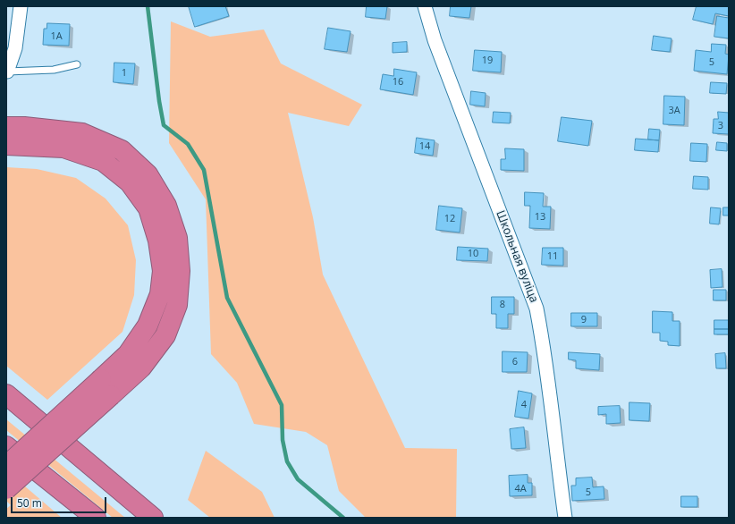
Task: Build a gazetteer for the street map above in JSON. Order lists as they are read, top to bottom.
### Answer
{
  "streets": {
    "street": ["Школьная вуліца"]
  },
  "house_numbers": [
    "1А",
    "19",
    "5",
    "1",
    "16",
    "3А",
    "3",
    "14",
    "13",
    "12",
    "10",
    "11",
    "8",
    "9",
    "6",
    "4",
    "4А",
    "5"
  ],
  "scale_bar": "50 m"
}
